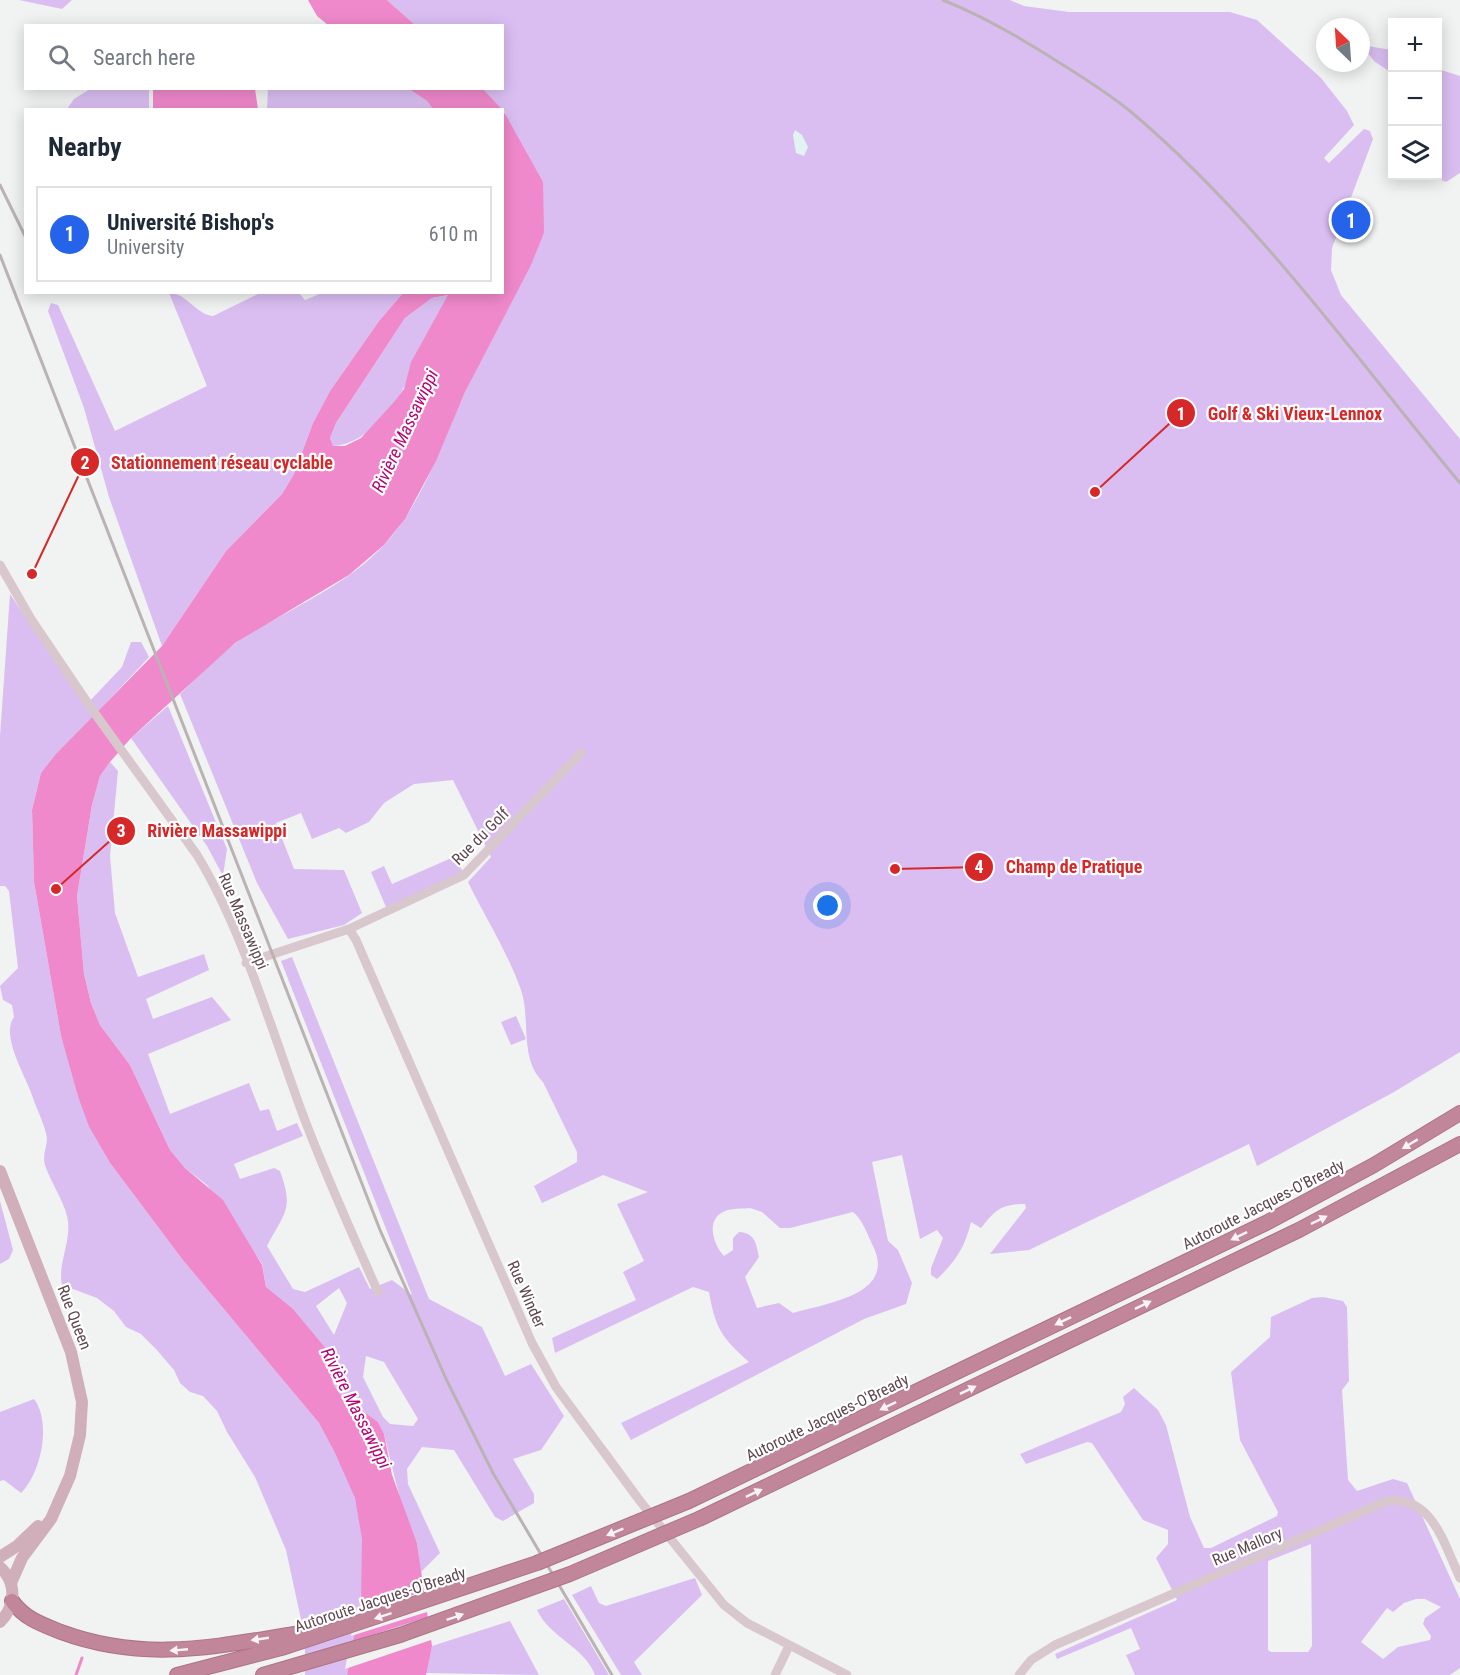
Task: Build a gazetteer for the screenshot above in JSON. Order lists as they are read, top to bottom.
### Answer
{
  "streets": {
    "highway": ["Autoroute Jacques-O'Bready"],
    "main road": ["Rue Queen"],
    "street": [
      "Rue du Golf",
      "Rue Massawippi",
      "Rue Winder",
      "Rue Mallory"
    ]
  },
  "crossings": [
    ["Rue du Golf", "Rue Winder"]
  ],
  "water": ["Rivière Massawippi"],
  "places": [
    "Golf & Ski Vieux-Lennox",
    "Stationnement réseau cyclable",
    "Champ de Pratique",
    "Rivière Massawippi"
  ],
  "north": "top left",
  "page": {
    "map_buttons": ["+", "−"],
    "search": "Search here",
    "heading": "Nearby",
    "list": [
      {
        "mark": "1",
        "name": "Université Bishop's",
        "note": "University",
        "value": "610 m"
      }
    ],
    "pins": "1"
  }
}
